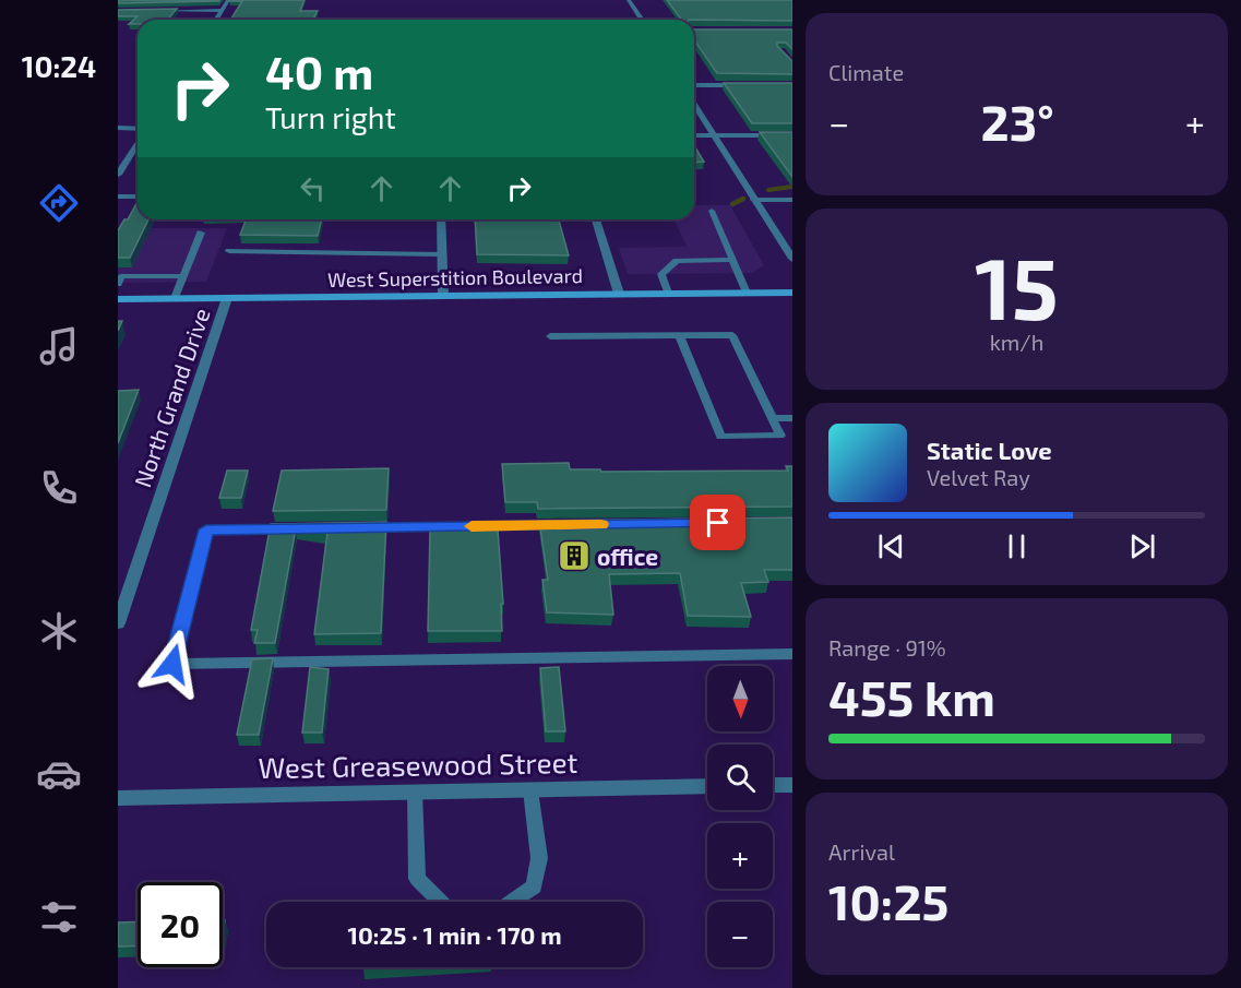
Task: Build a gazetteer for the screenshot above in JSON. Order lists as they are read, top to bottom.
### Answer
{
  "streets": {
    "main road": ["West Superstition Boulevard"],
    "street": ["North Grand Drive", "West Greasewood Street"]
  },
  "crossings": [
    ["West Superstition Boulevard", "North Grand Drive"]
  ],
  "places": {
    "building": ["office"]
  },
  "north": "bottom",
  "page": {
    "tabs": "10:24",
    "tile": [
      "Climate",
      ["15", "km/h"],
      ["Range · 91%", "455 km"],
      ["Arrival", "10:25"]
    ],
    "turn": ["40 m", "Turn right"],
    "heat": ["−", "23°", "+"],
    "song": ["Static Love", "Velvet Ray"],
    "map_buttons": ["+", "−"],
    "limit": "20",
    "trip": "10:25 · 1 min · 170 m"
  }
}
